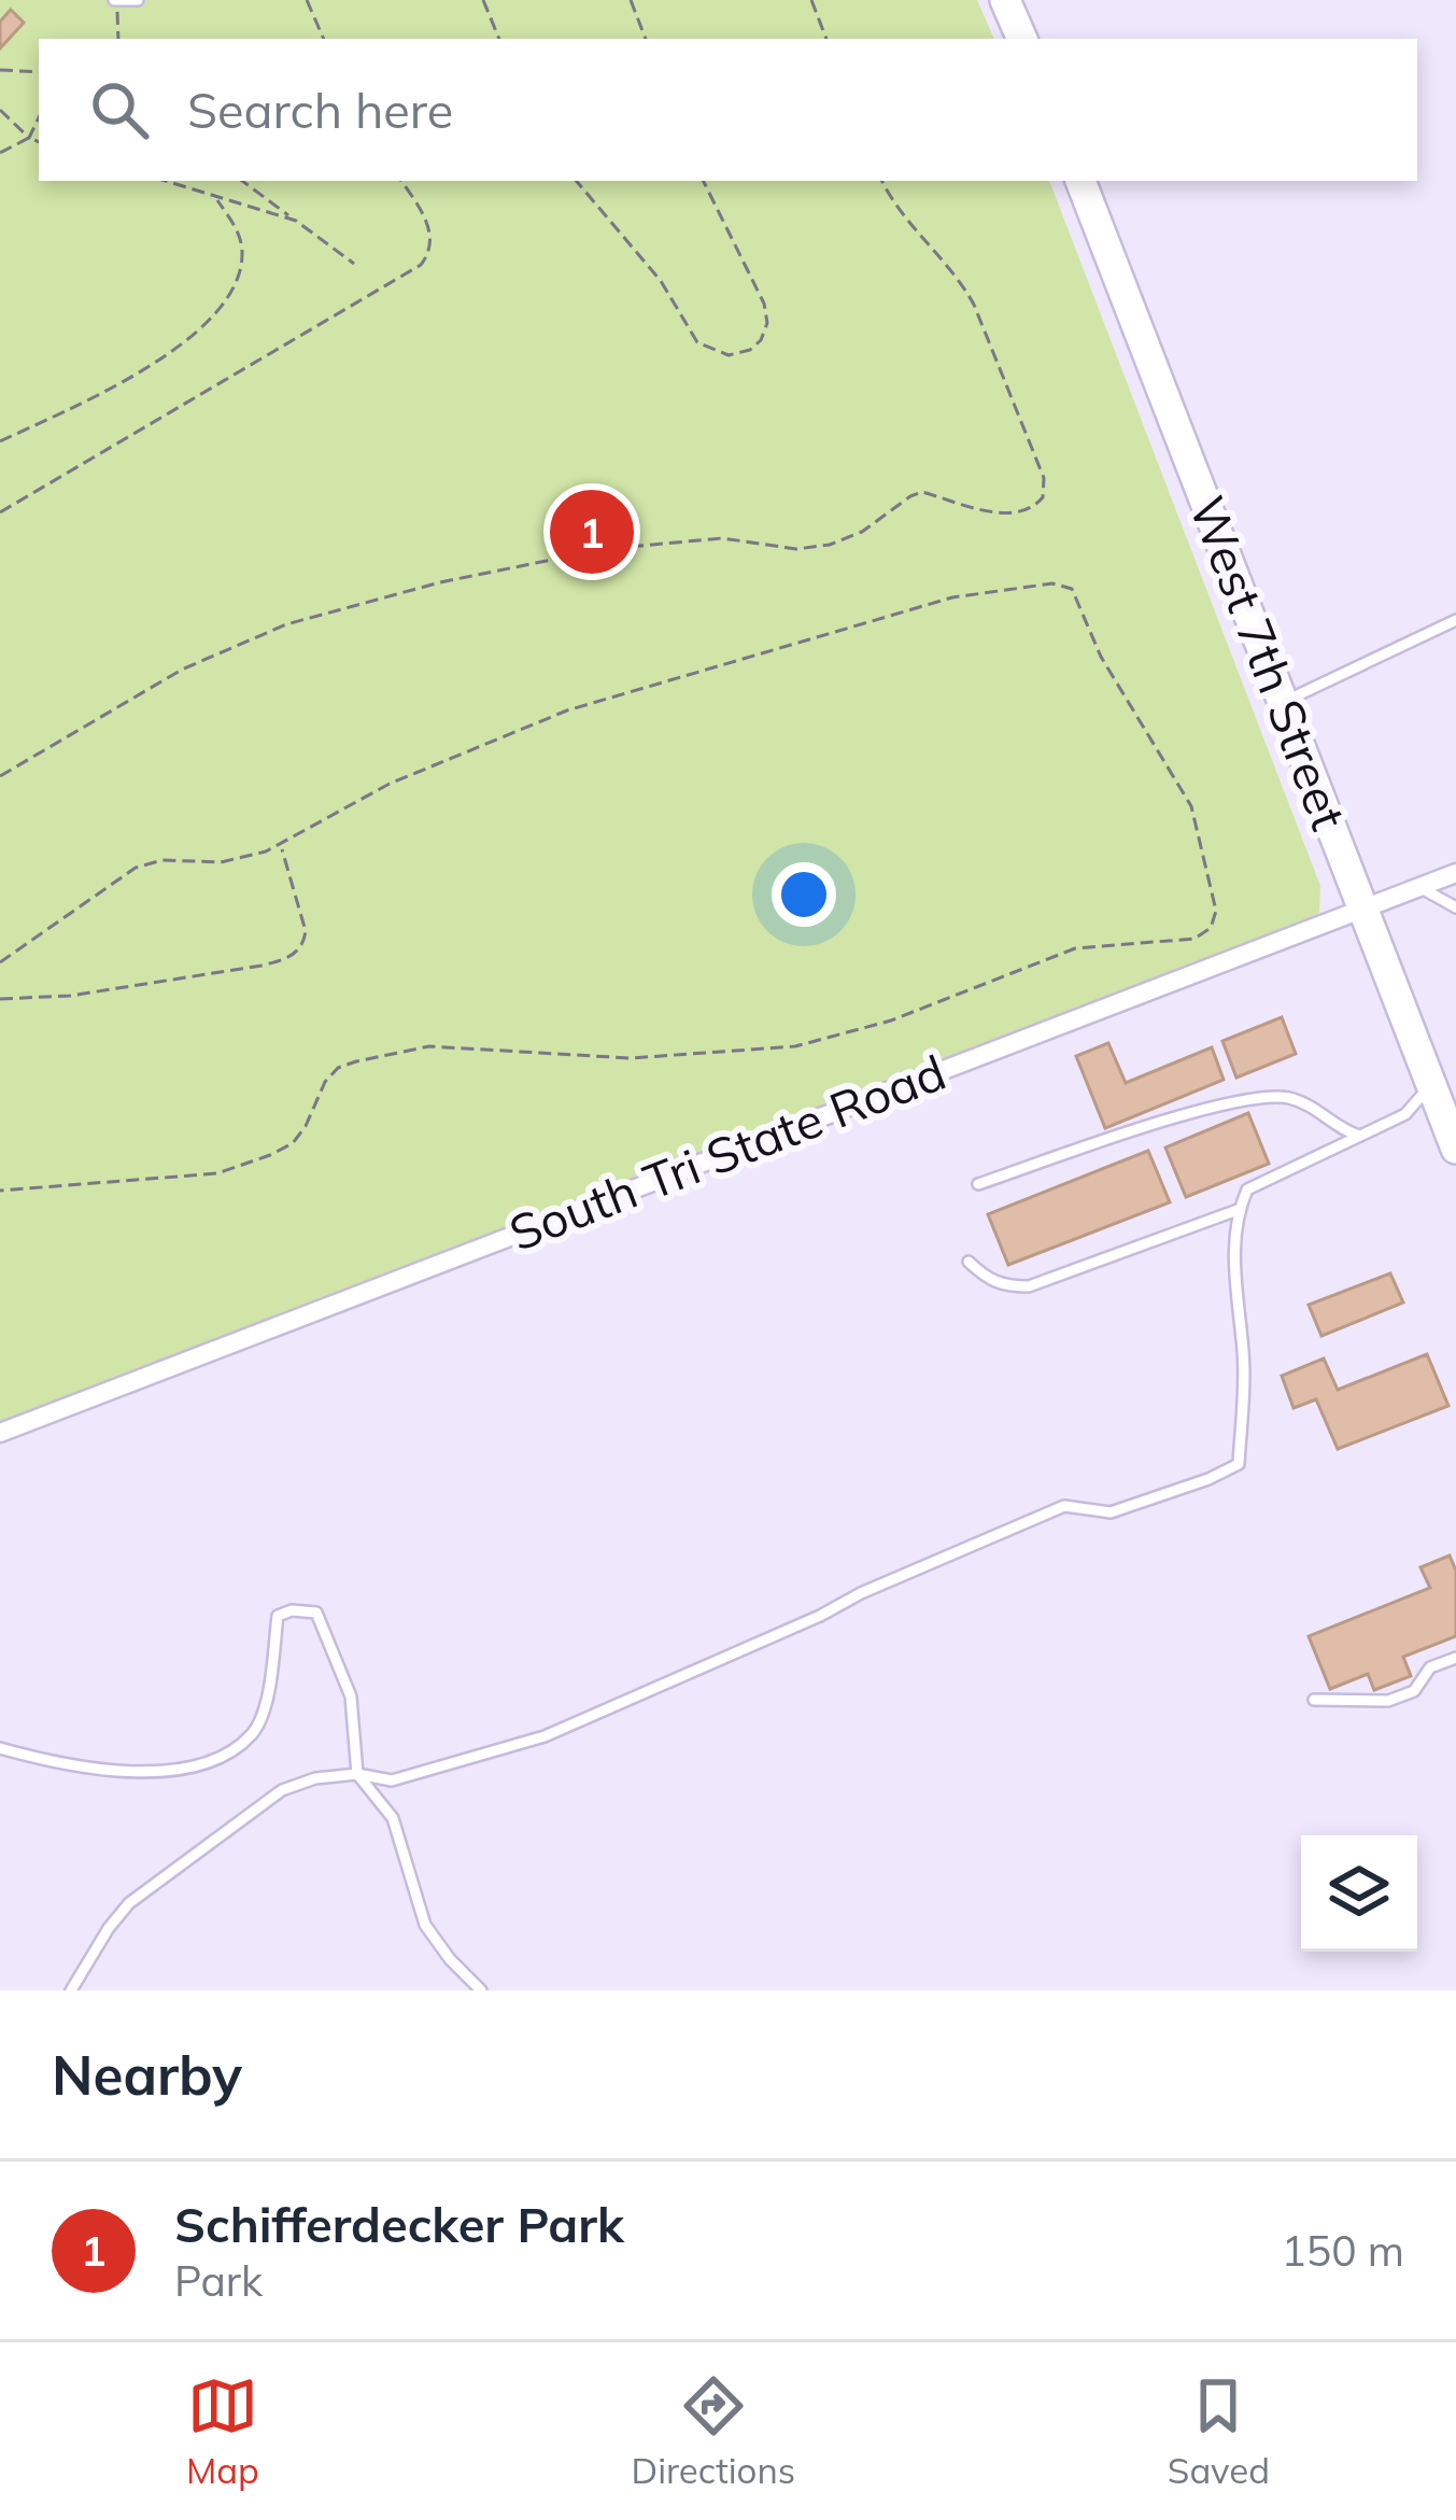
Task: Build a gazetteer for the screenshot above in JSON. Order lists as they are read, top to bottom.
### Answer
{
  "streets": {
    "main road": ["West 7th Street"],
    "street": ["South Tri State Road"]
  },
  "crossings": [
    ["West 7th Street", "South Tri State Road"]
  ],
  "page": {
    "search": "Search here",
    "pins": "1",
    "heading": "Nearby",
    "list": [
      {
        "mark": "1",
        "name": "Schifferdecker Park",
        "note": "Park",
        "value": "150 m"
      }
    ],
    "nav": ["Map", "Directions", "Saved"]
  }
}
